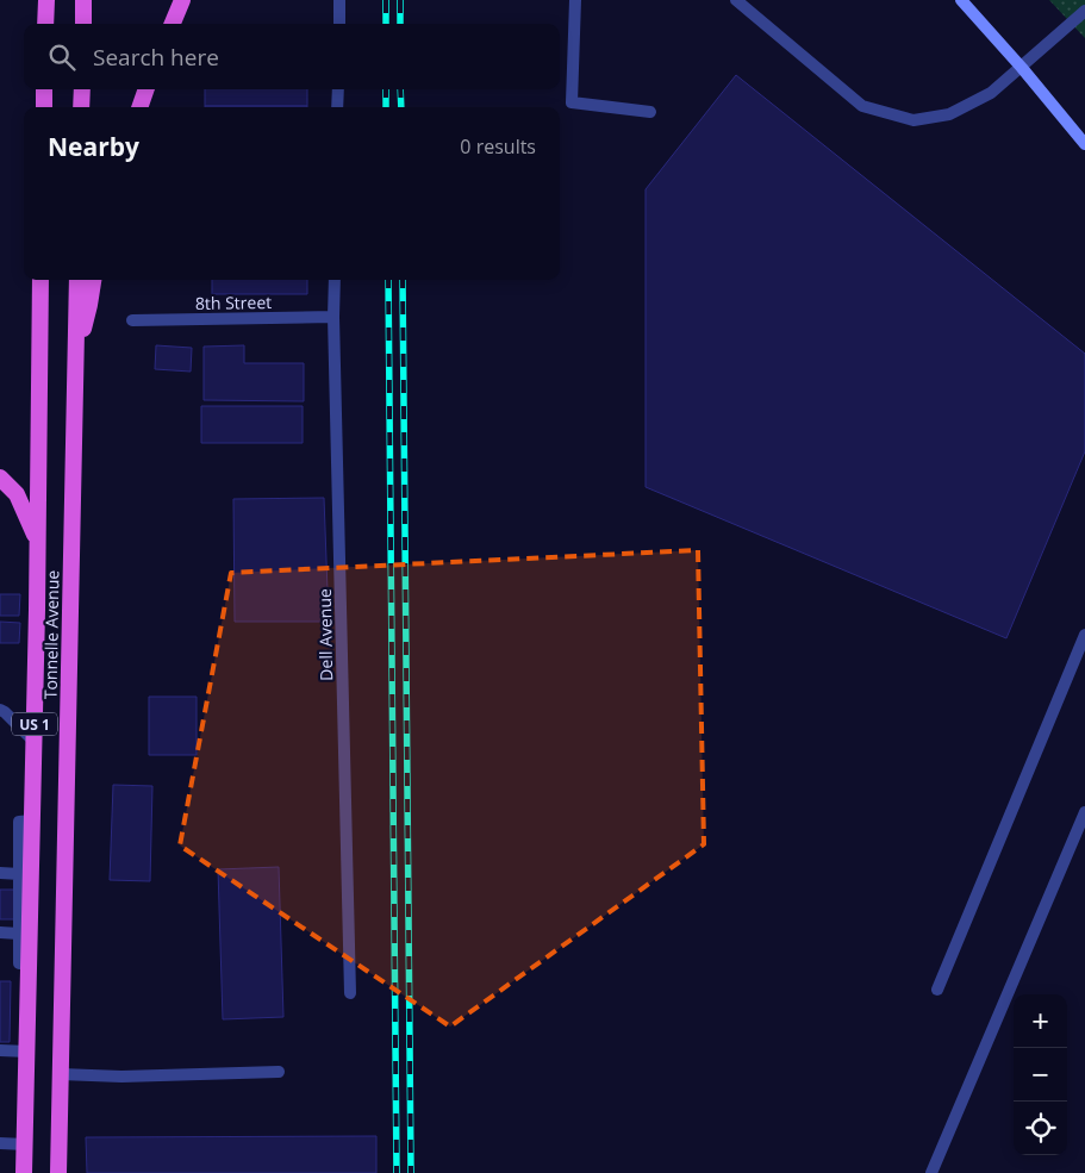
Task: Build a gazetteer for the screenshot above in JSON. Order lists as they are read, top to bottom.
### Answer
{
  "streets": {
    "highway": ["Tonnelle Avenue", "US 1"],
    "street": ["8th Street", "Dell Avenue"]
  },
  "crossings": [
    ["8th Street", "Dell Avenue"]
  ],
  "page": {
    "search": "Search here",
    "heading": ["Nearby", "0 results"],
    "map_buttons": ["+", "−"]
  }
}
